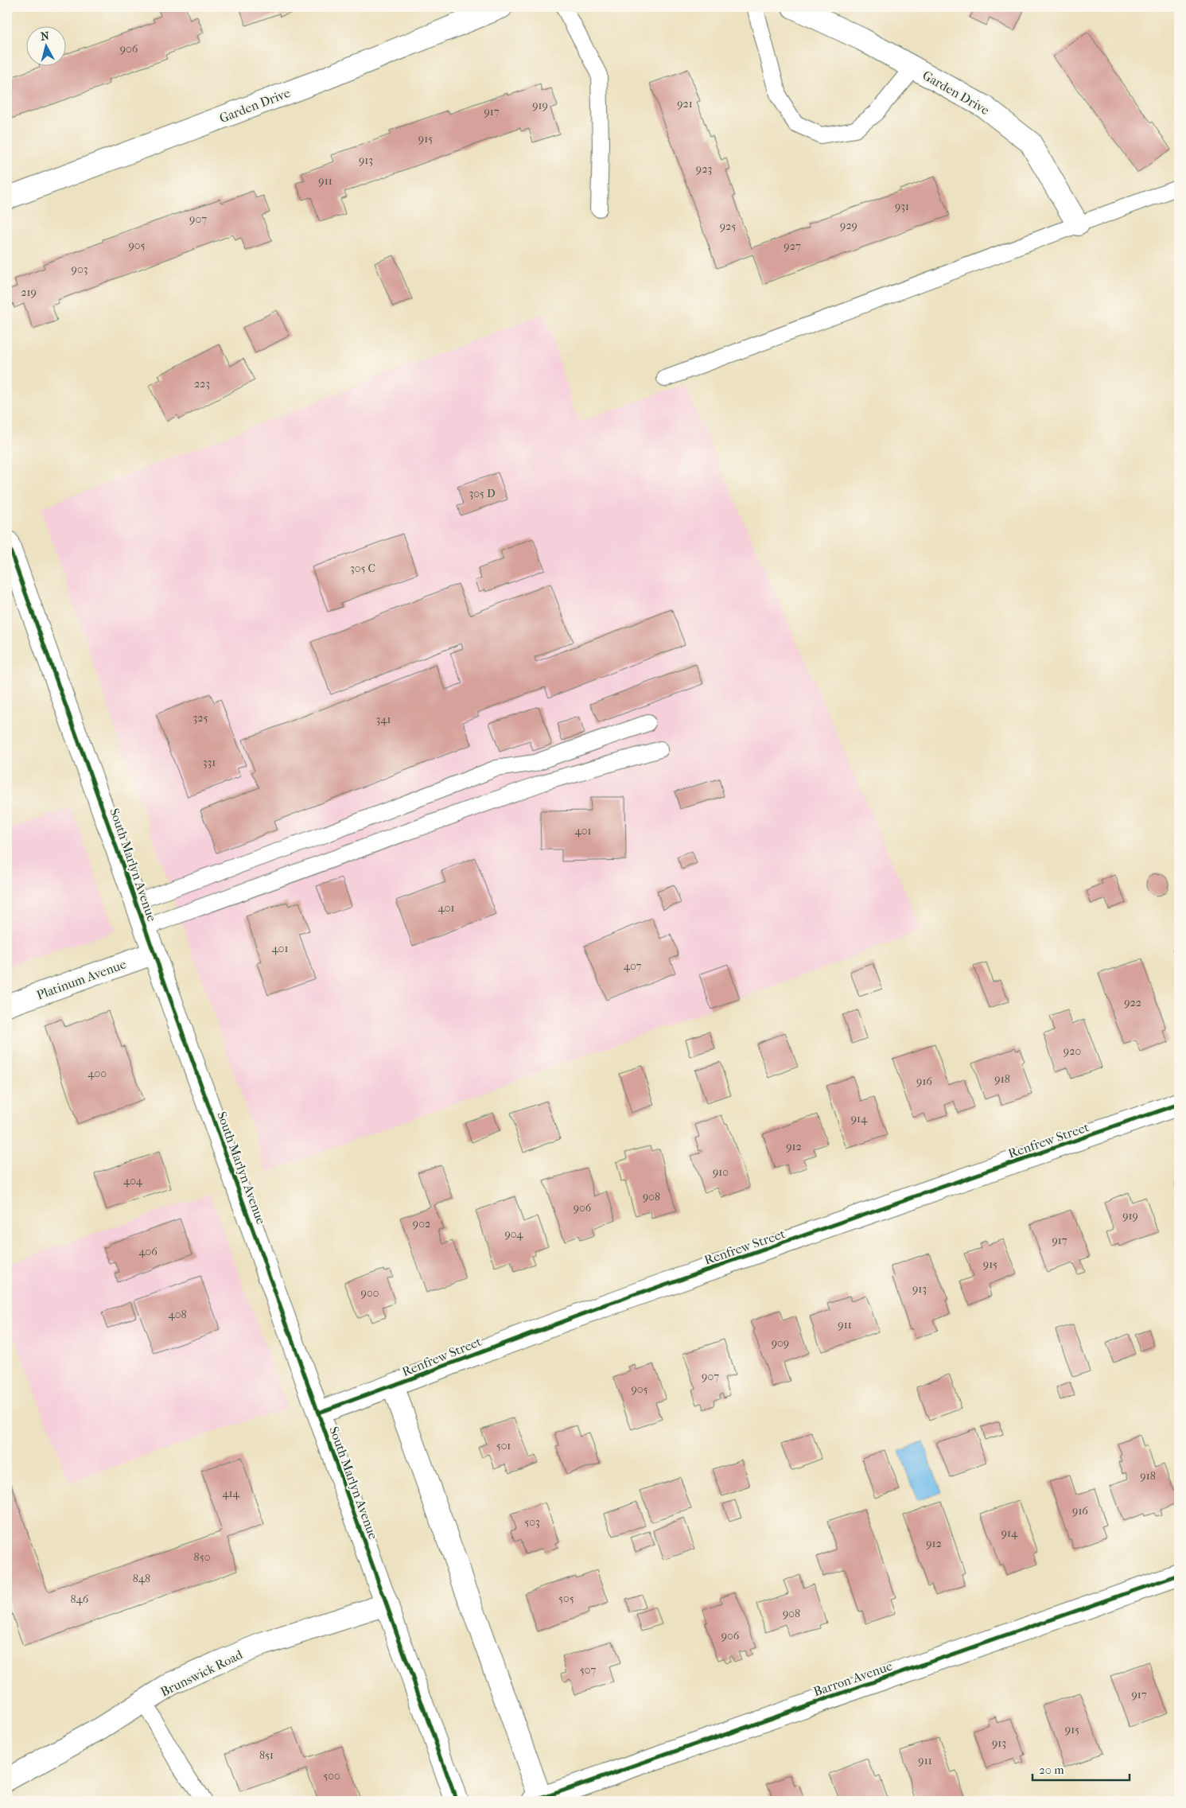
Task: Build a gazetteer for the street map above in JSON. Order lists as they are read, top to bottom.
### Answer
{
  "streets": {
    "street": [
      "Garden Drive",
      "South Marlyn Avenue",
      "Platinum Avenue",
      "Renfrew Street",
      "Brunswick Road",
      "Barron Avenue"
    ]
  },
  "crossings": [
    ["South Marlyn Avenue", "Platinum Avenue"],
    ["South Marlyn Avenue", "Renfrew Street"],
    ["South Marlyn Avenue", "Brunswick Road"]
  ],
  "house_numbers": [
    "906",
    "921",
    "919",
    "917",
    "915",
    "913",
    "923",
    "911",
    "931",
    "907",
    "929",
    "925",
    "905",
    "927",
    "903",
    "219",
    "223",
    "305 D",
    "305 C",
    "325",
    "341",
    "331",
    "401",
    "401",
    "401",
    "407",
    "922",
    "920",
    "400",
    "918",
    "916",
    "914",
    "912",
    "910",
    "404",
    "908",
    "906",
    "919",
    "902",
    "904",
    "917",
    "406",
    "915",
    "913",
    "900",
    "408",
    "911",
    "909",
    "907",
    "905",
    "501",
    "918",
    "414",
    "916",
    "503",
    "914",
    "912",
    "850",
    "848",
    "505",
    "846",
    "908",
    "906",
    "507",
    "917",
    "915",
    "913",
    "851",
    "911",
    "500"
  ],
  "scale_bar": "20 m",
  "north": "top"
}
